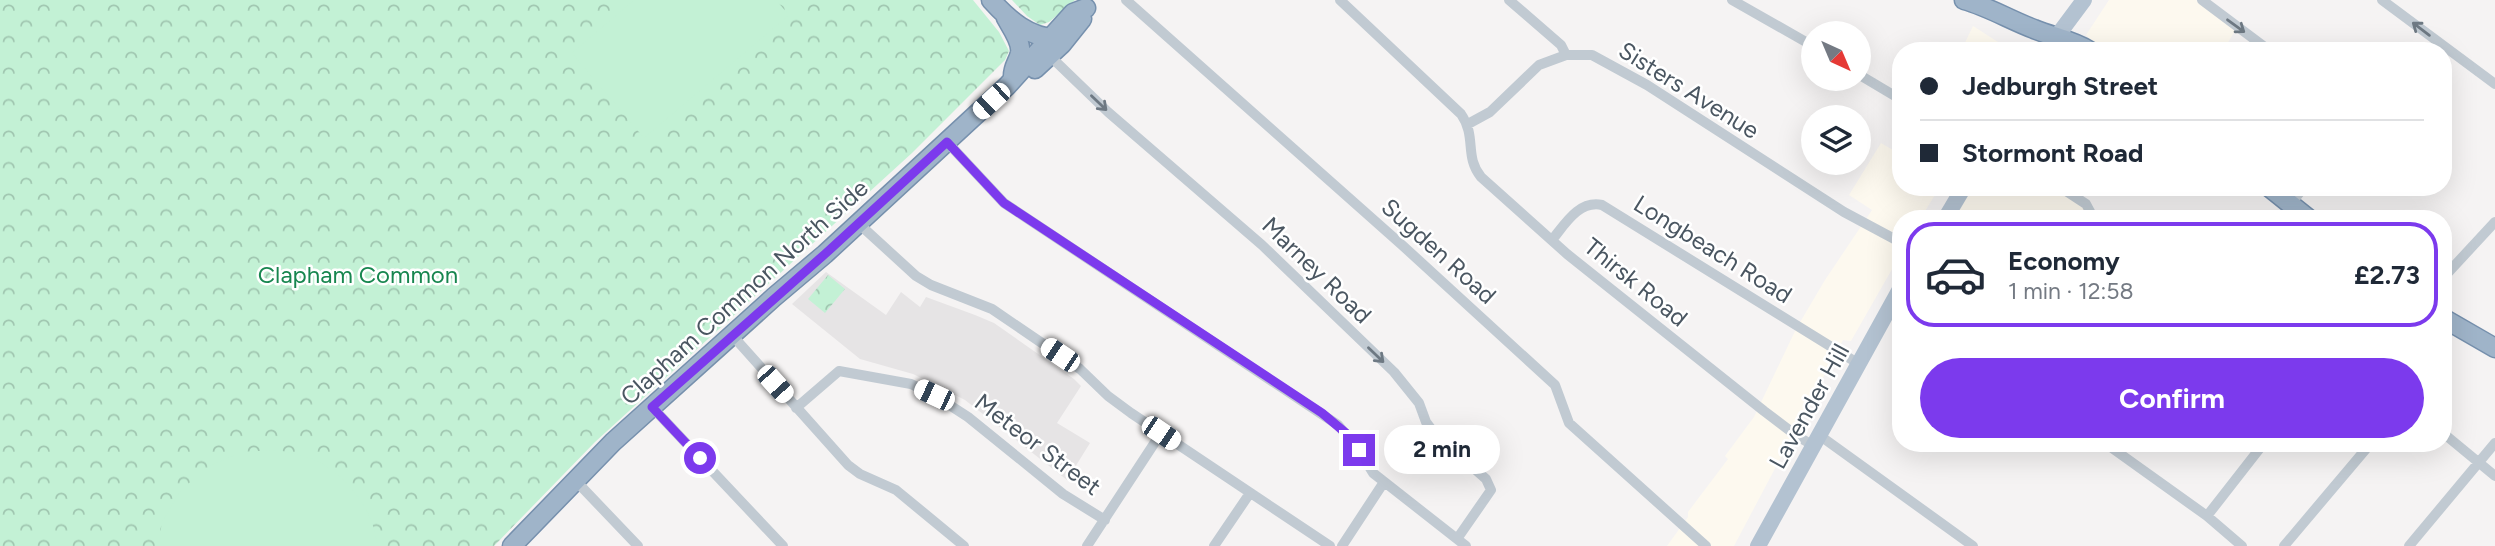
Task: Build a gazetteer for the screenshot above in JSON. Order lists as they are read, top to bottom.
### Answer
{
  "streets": {
    "highway": ["Clapham Common North Side"],
    "main road": ["Lavender Hill"],
    "street": [
      "Sisters Avenue",
      "Longbeach Road",
      "Sugden Road",
      "Marney Road",
      "Thirsk Road",
      "Meteor Street"
    ]
  },
  "crossings": [
    ["Longbeach Road", "Thirsk Road"],
    ["Longbeach Road", "Lavender Hill"],
    ["Marney Road", "Clapham Common North Side"],
    ["Thirsk Road", "Lavender Hill"]
  ],
  "parks": ["Clapham Common"],
  "north": "bottom right",
  "page": {
    "banner": ["Jedburgh Street", "Stormont Road"],
    "list": [
      {
        "name": "Economy",
        "note": "1 min · 12:58",
        "value": "£2.73"
      }
    ],
    "buttons": "Confirm",
    "bubble": "2 min"
  }
}
